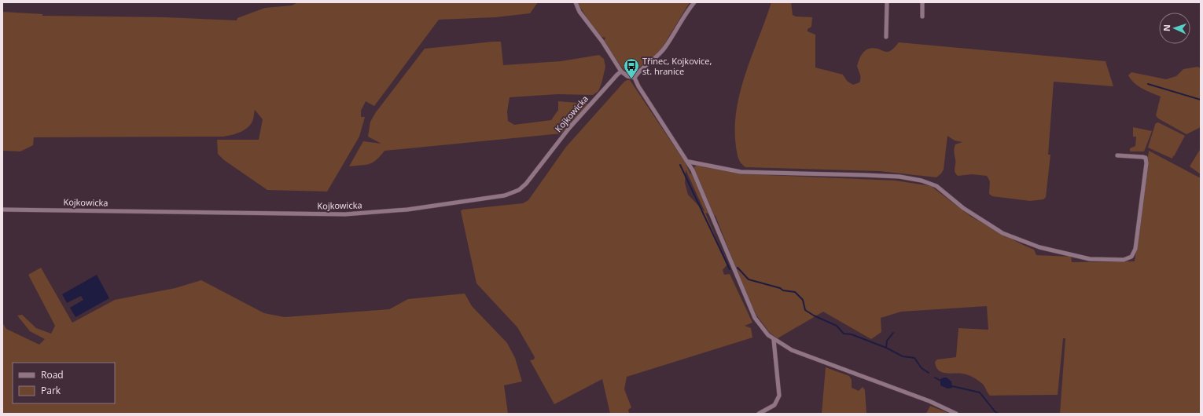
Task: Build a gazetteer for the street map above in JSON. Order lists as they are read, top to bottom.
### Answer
{
  "streets": {
    "street": ["Kojkowicka"]
  },
  "places": {
    "bus stop": ["Třinec, Kojkovice, st. hranice"]
  },
  "legend": ["Road", "Park"],
  "north": "left"
}
